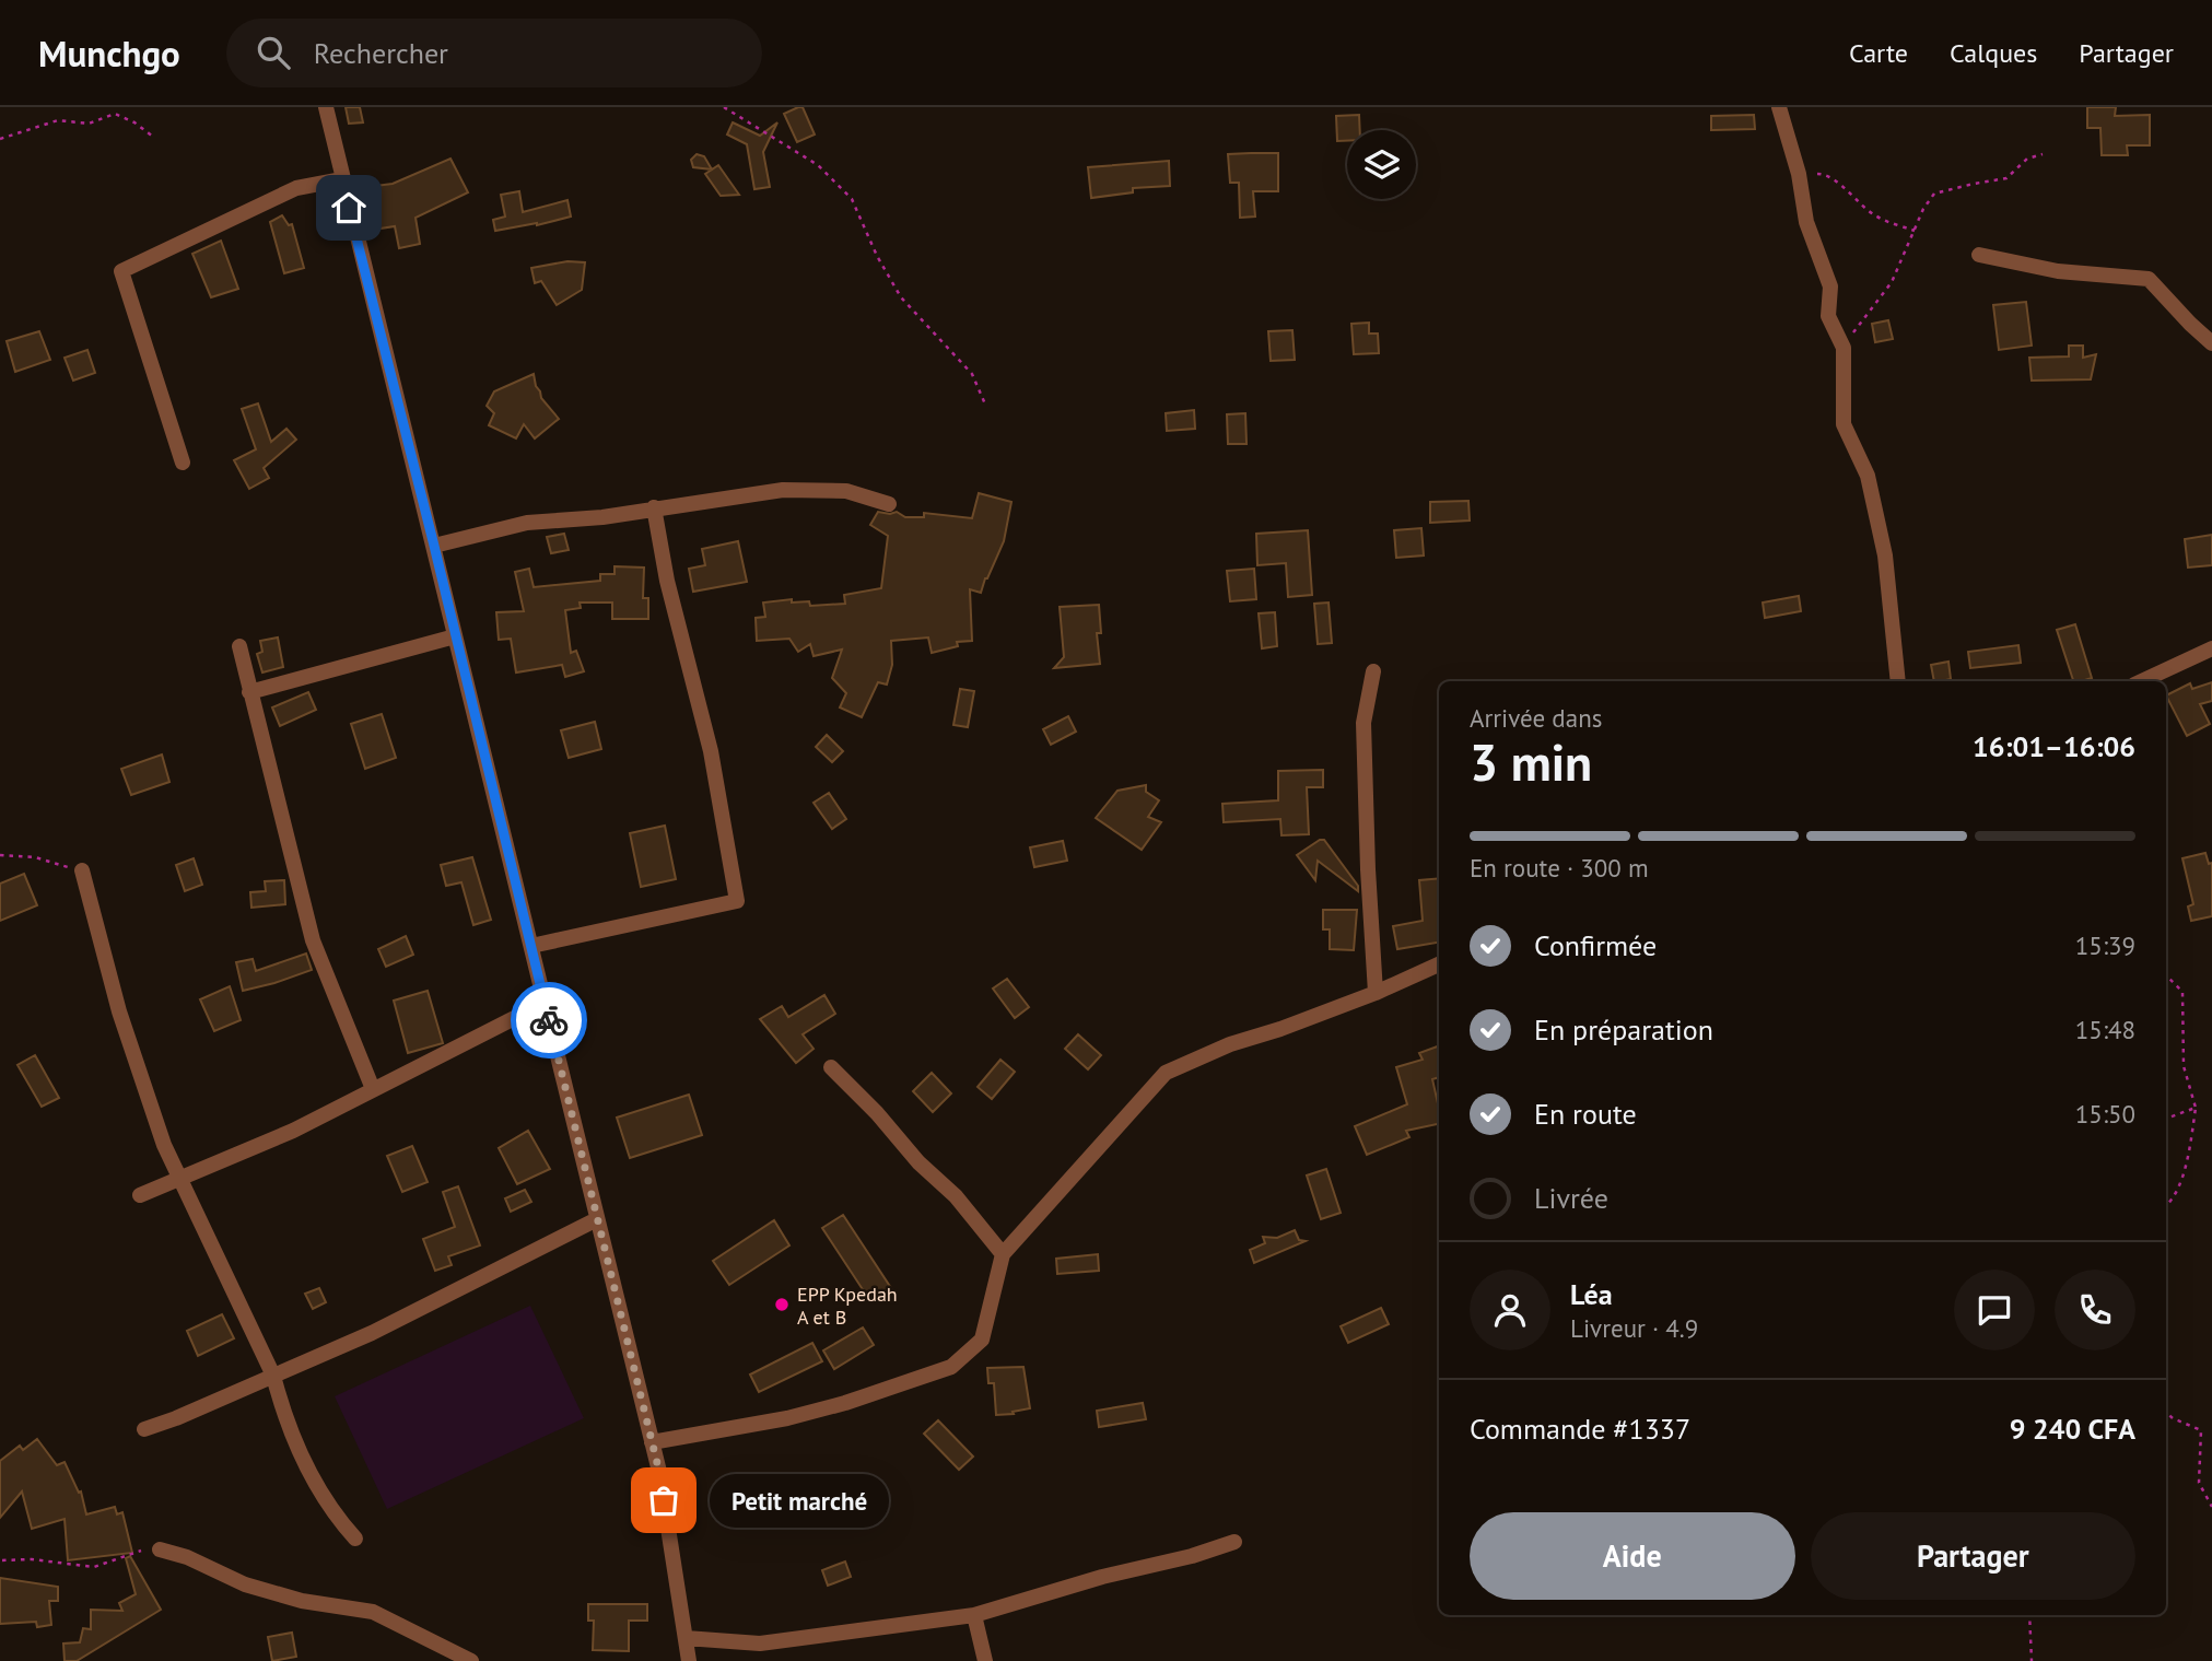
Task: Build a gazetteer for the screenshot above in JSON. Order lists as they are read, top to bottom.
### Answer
{
  "places": ["EPP Kpedah A et B", "Petit marché"],
  "page": {
    "header": "Munchgo",
    "search": "Rechercher",
    "nav": ["Carte", "Calques", "Partager"],
    "heading": ["3 min", "Arrivée dans", "16:01–16:06"],
    "panel": [
      "Léa",
      "Livreur · 4.9",
      "Commande #1337",
      "9 240 CFA"
    ],
    "bar": "En route · 300 m",
    "list": [
      ["Confirmée", "15:39"],
      ["En préparation", "15:48"],
      ["En route", "15:50"],
      "Livrée"
    ],
    "bubble": "Petit marché",
    "buttons": ["Aide", "Partager"]
  }
}
